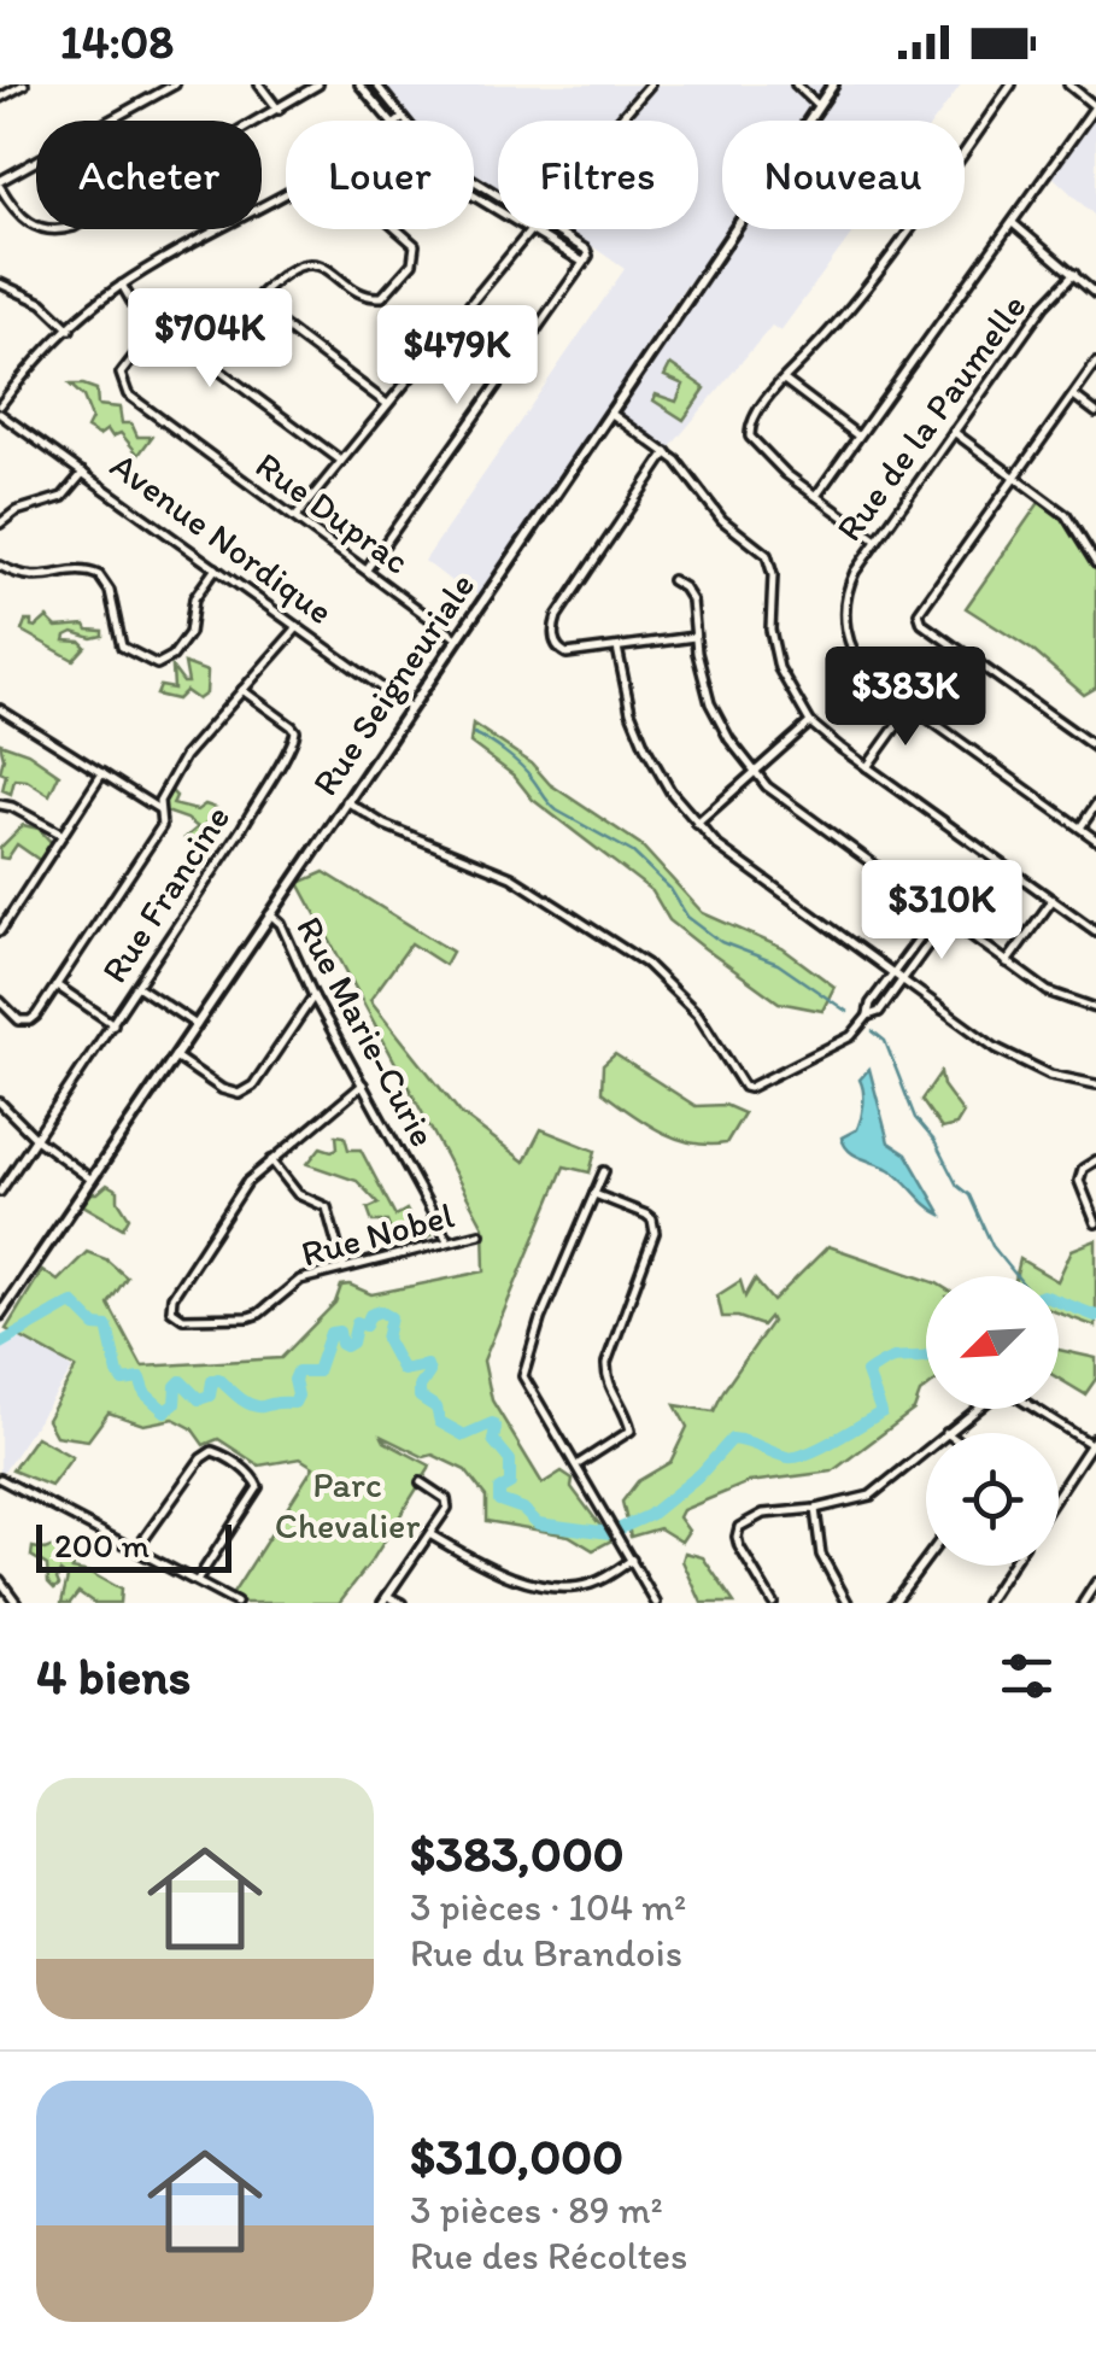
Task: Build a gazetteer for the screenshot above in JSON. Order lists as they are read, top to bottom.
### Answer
{
  "streets": {
    "street": [
      "Rue de la Paumelle",
      "Rue Duprac",
      "Avenue Nordique",
      "Rue Seigneuriale",
      "Rue Francine",
      "Rue Marie-Curie",
      "Rue Nobel"
    ]
  },
  "crossings": [
    ["Rue Duprac", "Rue Seigneuriale"],
    ["Avenue Nordique", "Rue Seigneuriale"],
    ["Rue Seigneuriale", "Rue Marie-Curie"],
    ["Rue Marie-Curie", "Rue Nobel"]
  ],
  "parks": ["Parc Chevalier"],
  "scale_bar": "200 m",
  "north": "bottom left",
  "page": {
    "status": "14:08",
    "chip": [
      "Acheter",
      "Louer",
      "Filtres",
      "Nouveau"
    ],
    "price": [
      "$704K",
      "$479K",
      "$383K",
      "$310K"
    ],
    "scale": "200 m",
    "heading": "4 biens",
    "list": [
      {
        "name": "$383,000",
        "note": "3 pièces · 104 m² · Rue du Brandois"
      },
      {
        "name": "$310,000",
        "note": "3 pièces · 89 m² · Rue des Récoltes"
      }
    ]
  }
}
